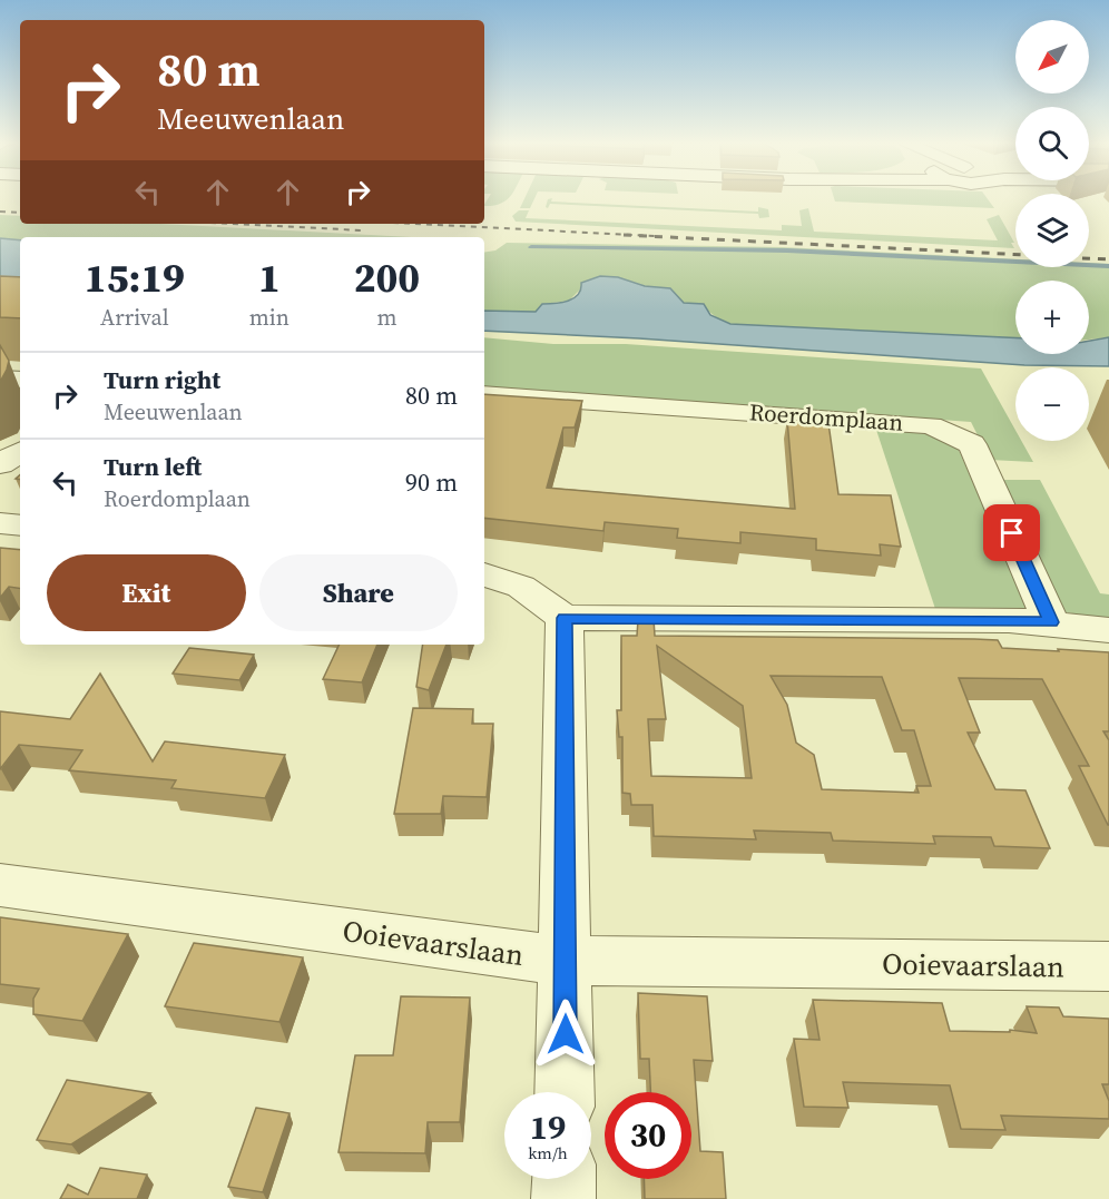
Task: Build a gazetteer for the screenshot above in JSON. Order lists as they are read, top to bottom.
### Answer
{
  "streets": {
    "street": ["Roerdomplaan", "Ooievaarslaan"]
  },
  "north": "bottom left",
  "page": {
    "map_buttons": ["+", "−"],
    "turn": ["80 m", "Meeuwenlaan"],
    "eta": [
      "15:19",
      "Arrival",
      "1",
      "min",
      "200",
      "m"
    ],
    "list": [
      {
        "name": "Turn right",
        "note": "Meeuwenlaan",
        "value": "80 m"
      },
      {
        "name": "Turn left",
        "note": "Roerdomplaan",
        "value": "90 m"
      }
    ],
    "buttons": ["Exit", "Share"],
    "speed": "19 km/h",
    "limit": "30"
  }
}
